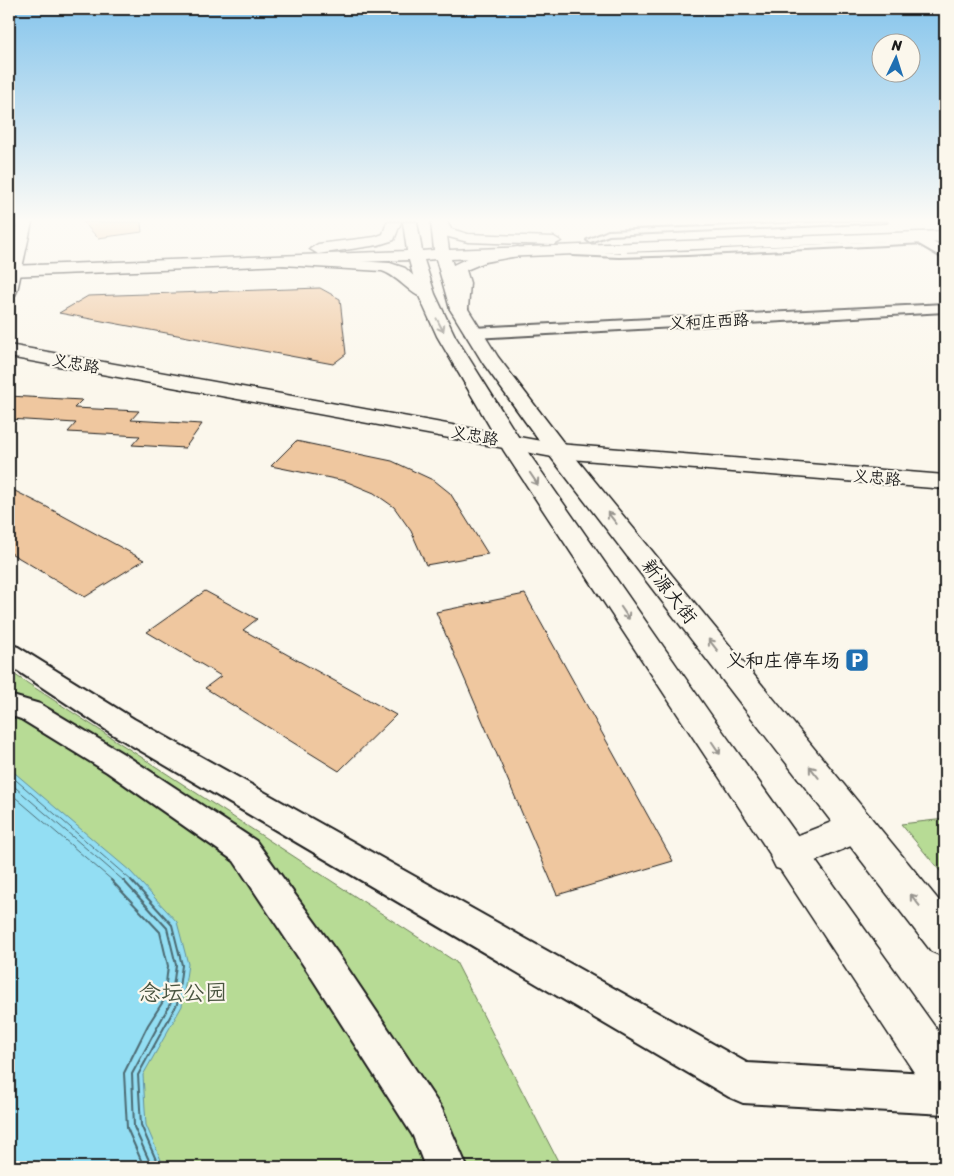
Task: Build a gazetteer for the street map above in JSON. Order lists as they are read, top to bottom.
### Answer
{
  "streets": {
    "main road": ["义忠路", "新源大街"],
    "street": ["义和庄西路"]
  },
  "crossings": [
    ["义和庄西路", "新源大街"],
    ["义忠路", "新源大街"]
  ],
  "parks": ["念坛公园"],
  "places": {
    "parking": ["义和庄停车场"]
  },
  "north": "top"
}
